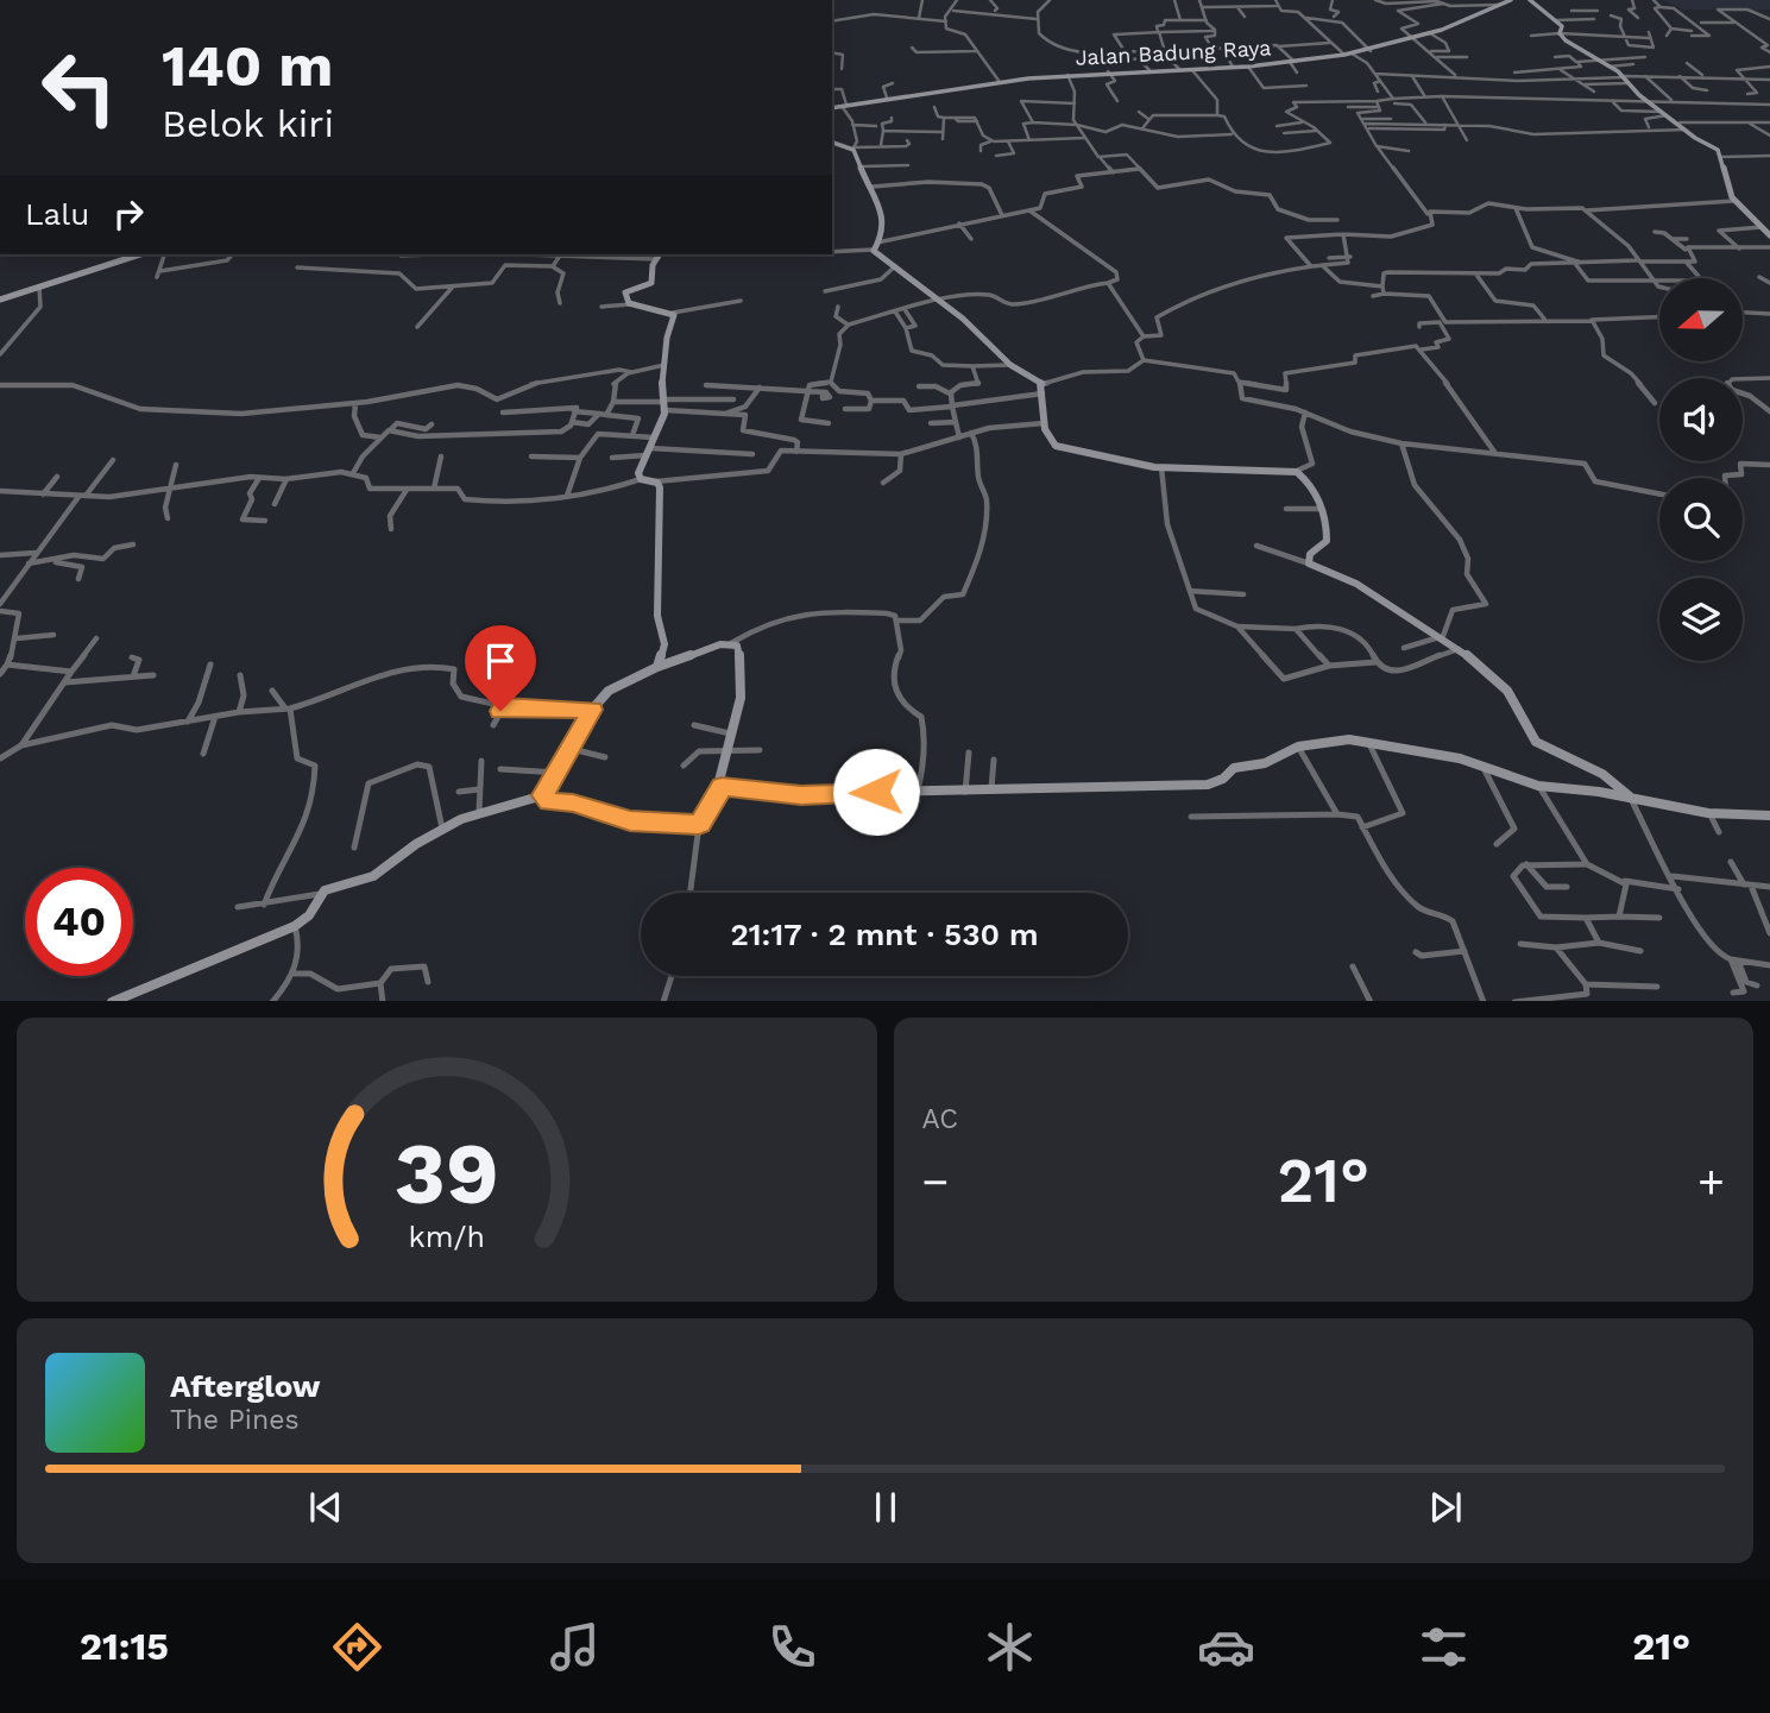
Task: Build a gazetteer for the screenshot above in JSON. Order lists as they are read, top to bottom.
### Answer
{
  "streets": {
    "street": ["Jalan Badung Raya"]
  },
  "north": "left",
  "page": {
    "turn": ["140 m", "Belok kiri"],
    "then": "Lalu",
    "limit": "40",
    "trip": "21:17 · 2 mnt · 530 m",
    "tile": "AC",
    "heat": ["−", "21°", "+"],
    "song": ["Afterglow", "The Pines"],
    "tabs": ["21:15", "21°"],
    "gauge": ["39", "km/h"]
  }
}
